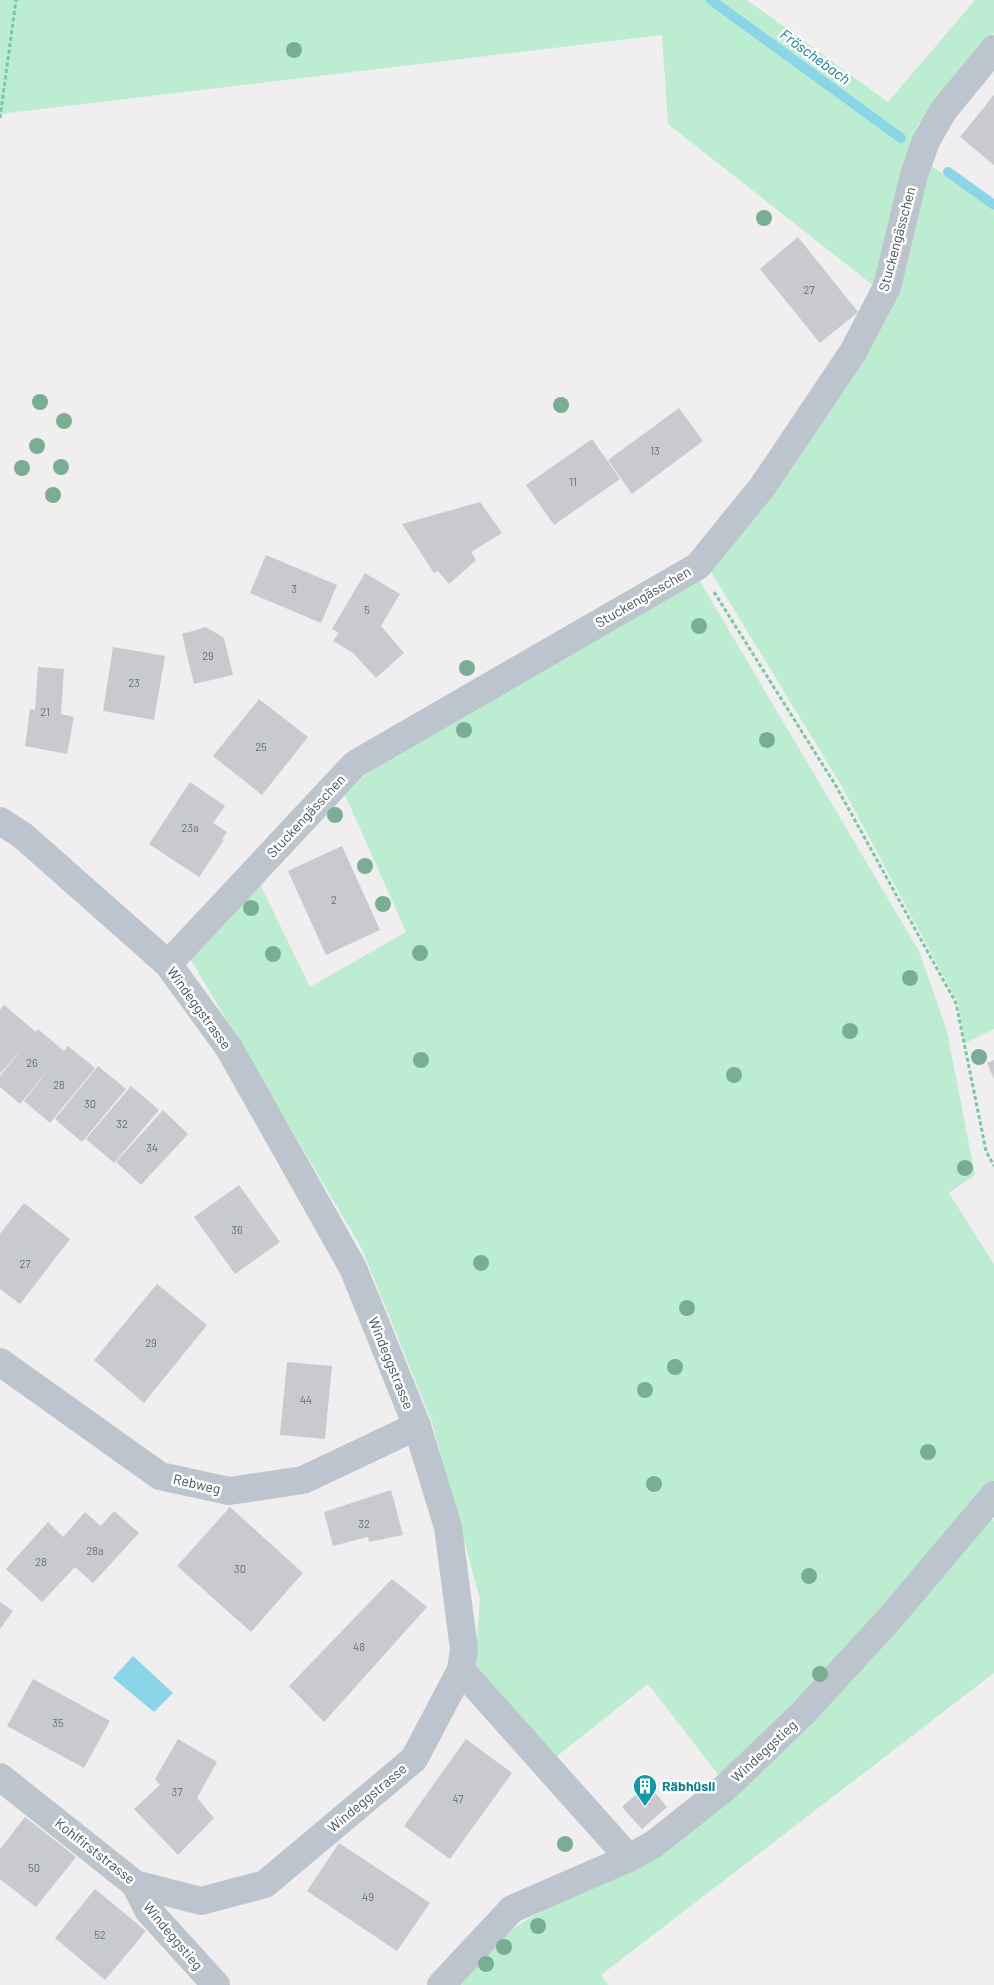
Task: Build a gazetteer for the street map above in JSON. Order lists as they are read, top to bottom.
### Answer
{
  "streets": {
    "street": [
      "Stuckengässchen",
      "Windeggstrasse",
      "Rebweg",
      "Windeggstieg",
      "Kohlfirststrasse"
    ]
  },
  "crossings": [
    ["Stuckengässchen", "Windeggstrasse"],
    ["Windeggstrasse", "Rebweg"],
    ["Windeggstrasse", "Kohlfirststrasse"],
    ["Windeggstieg", "Kohlfirststrasse"]
  ],
  "water": ["Fröschebach"],
  "places": {
    "building": ["Räbhüsli"]
  },
  "house_numbers": [
    "27",
    "13",
    "11",
    "3",
    "5",
    "29",
    "23",
    "21",
    "25",
    "23a",
    "2",
    "26",
    "28",
    "30",
    "32",
    "34",
    "36",
    "27",
    "29",
    "44",
    "32",
    "28a",
    "28",
    "30",
    "48",
    "35",
    "37",
    "47",
    "50",
    "49",
    "52"
  ]
}
